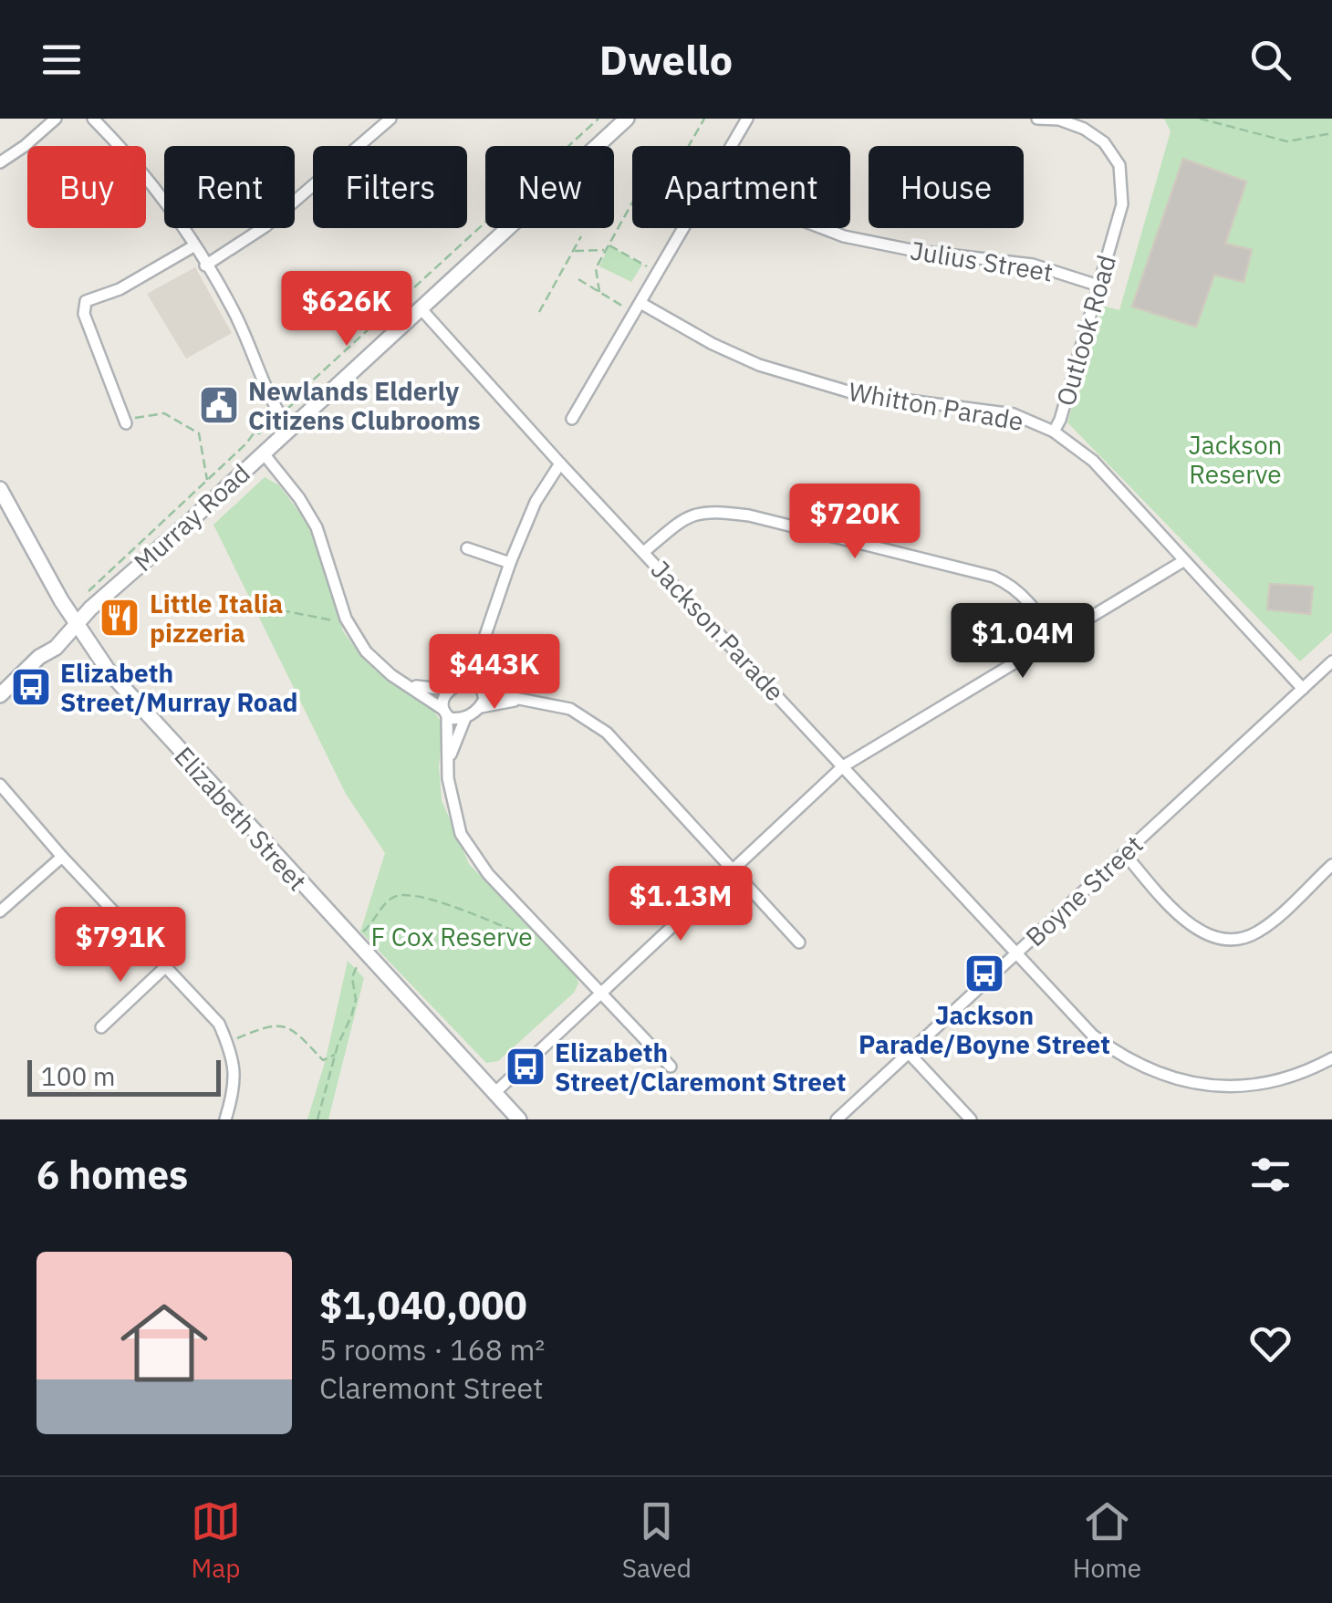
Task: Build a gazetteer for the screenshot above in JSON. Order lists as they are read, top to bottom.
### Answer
{
  "streets": {
    "main road": ["Murray Road", "Elizabeth Street"],
    "street": [
      "Julius Street",
      "Outlook Road",
      "Whitton Parade",
      "Jackson Parade",
      "Boyne Street"
    ]
  },
  "crossings": [
    ["Julius Street", "Outlook Road"],
    ["Outlook Road", "Whitton Parade"],
    ["Whitton Parade", "Boyne Street"],
    ["Murray Road", "Jackson Parade"],
    ["Murray Road", "Elizabeth Street"],
    ["Jackson Parade", "Boyne Street"]
  ],
  "parks": ["Jackson Reserve", "F Cox Reserve"],
  "places": {
    "public building": ["Newlands Elderly Citizens Clubrooms"],
    "restaurant": ["Little Italia pizzeria"],
    "bus stop": ["Elizabeth Street/Murray Road", "Jackson Parade/Boyne Street", "Elizabeth Street/Claremont Street"]
  },
  "scale_bar": "100 m",
  "page": {
    "header": "Dwello",
    "chip": [
      "Buy",
      "Rent",
      "Filters",
      "New",
      "Apartment",
      "House"
    ],
    "price": [
      "$626K",
      "$720K",
      "$1.04M",
      "$443K",
      "$1.13M",
      "$791K"
    ],
    "scale": "100 m",
    "heading": "6 homes",
    "list": [
      {
        "name": "$1,040,000",
        "note": "5 rooms · 168 m² · Claremont Street"
      }
    ],
    "tabs": ["Map", "Saved", "Home"]
  }
}
